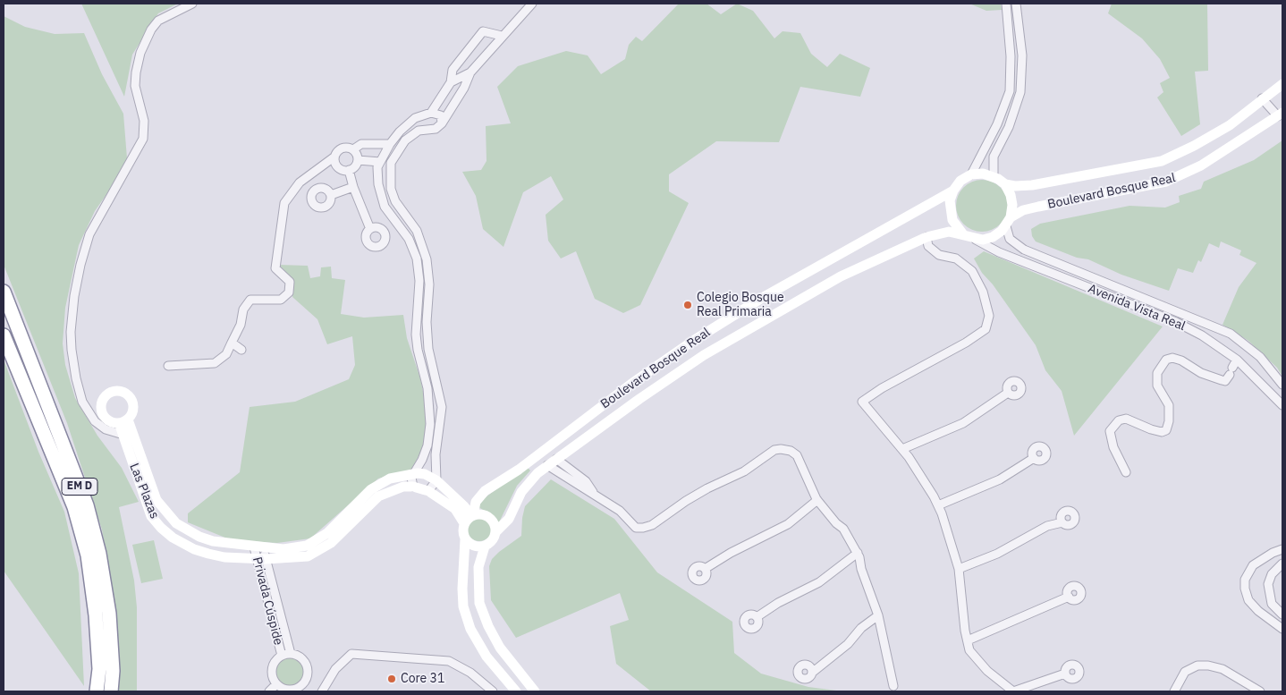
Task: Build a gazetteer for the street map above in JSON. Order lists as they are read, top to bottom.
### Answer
{
  "streets": {
    "highway": ["EM D"],
    "street": [
      "Boulevard Bosque Real",
      "Avenida Vista Real",
      "Las Plazas",
      "Privada Cúspide"
    ]
  },
  "crossings": [
    ["Boulevard Bosque Real", "Avenida Vista Real"],
    ["Las Plazas", "Privada Cúspide"]
  ],
  "places": ["Colegio Bosque Real Primaria", "Core 31"]
}
